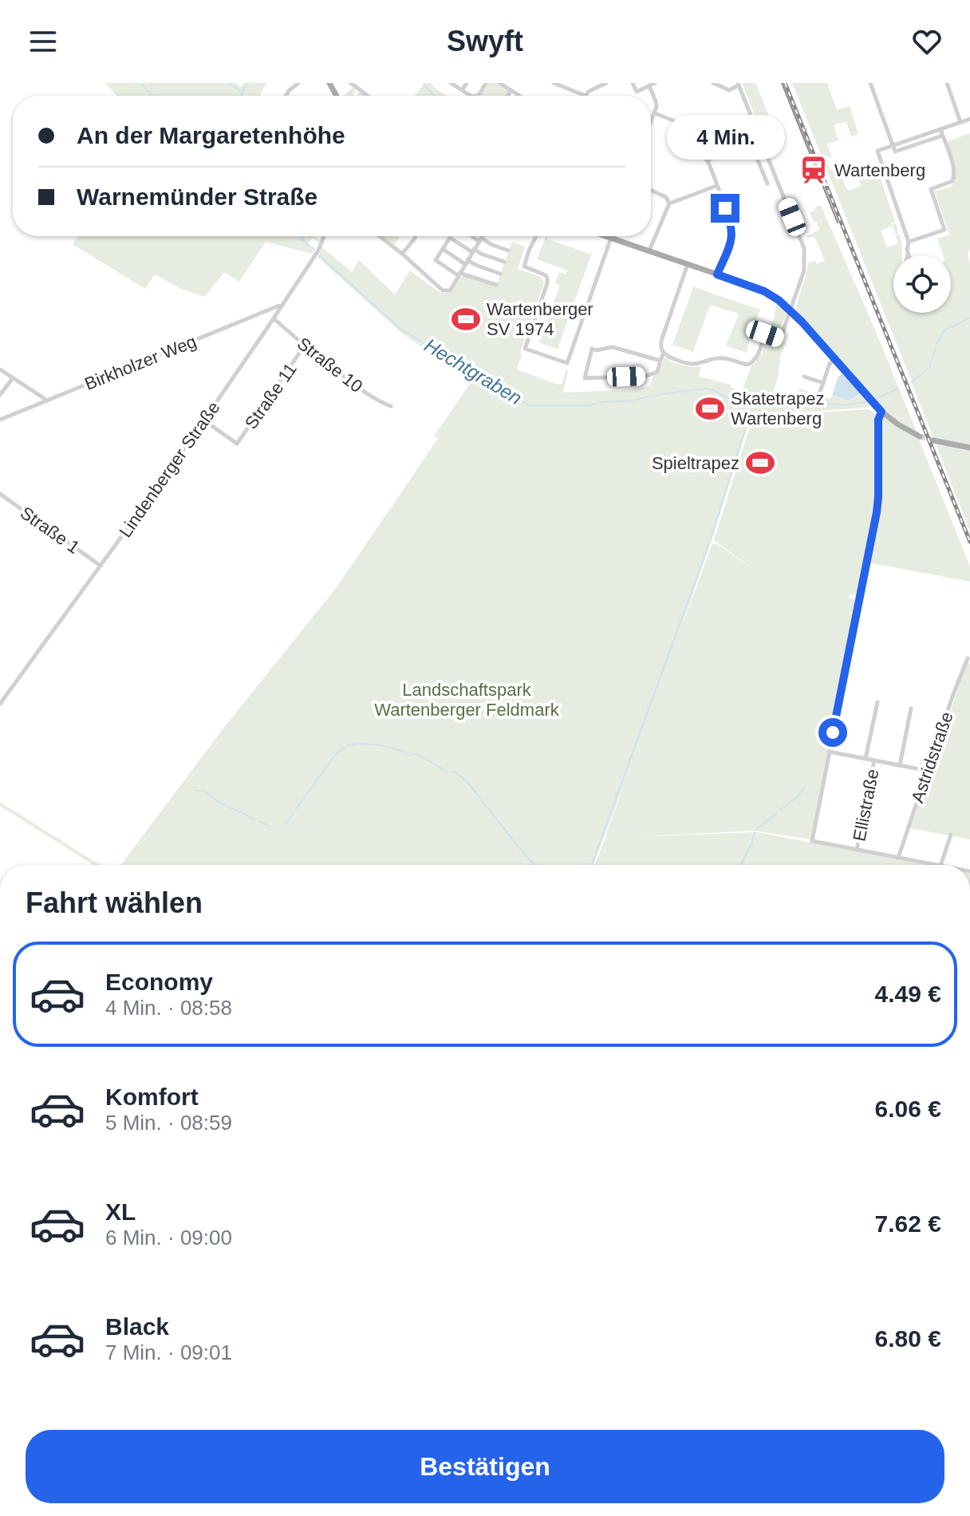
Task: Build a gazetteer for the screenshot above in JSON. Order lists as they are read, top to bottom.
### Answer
{
  "streets": {
    "street": [
      "Birkholzer Weg",
      "Straße 10",
      "Straße 11",
      "Lindenberger Straße",
      "Straße 1",
      "Astridstraße",
      "Ellistraße"
    ]
  },
  "crossings": [
    ["Birkholzer Weg", "Straße 10"],
    ["Birkholzer Weg", "Lindenberger Straße"],
    ["Straße 10", "Straße 11"],
    ["Straße 10", "Lindenberger Straße"],
    ["Straße 11", "Lindenberger Straße"],
    ["Lindenberger Straße", "Straße 1"]
  ],
  "water": ["Hechtgraben"],
  "parks": ["Landschaftspark Wartenberger Feldmark"],
  "places": {
    "station": ["Wartenberg"],
    "sports": ["Wartenberger SV 1974", "Skatetrapez Wartenberg", "Spieltrapez"]
  },
  "page": {
    "header": "Swyft",
    "banner": ["An der Margaretenhöhe", "Warnemünder Straße"],
    "bubble": "4 Min.",
    "heading": "Fahrt wählen",
    "list": [
      {
        "name": "Economy",
        "note": "4 Min. · 08:58",
        "value": "4.49 €"
      },
      {
        "name": "Komfort",
        "note": "5 Min. · 08:59",
        "value": "6.06 €"
      },
      {
        "name": "XL",
        "note": "6 Min. · 09:00",
        "value": "7.62 €"
      },
      {
        "name": "Black",
        "note": "7 Min. · 09:01",
        "value": "6.80 €"
      }
    ],
    "buttons": "Bestätigen"
  }
}
